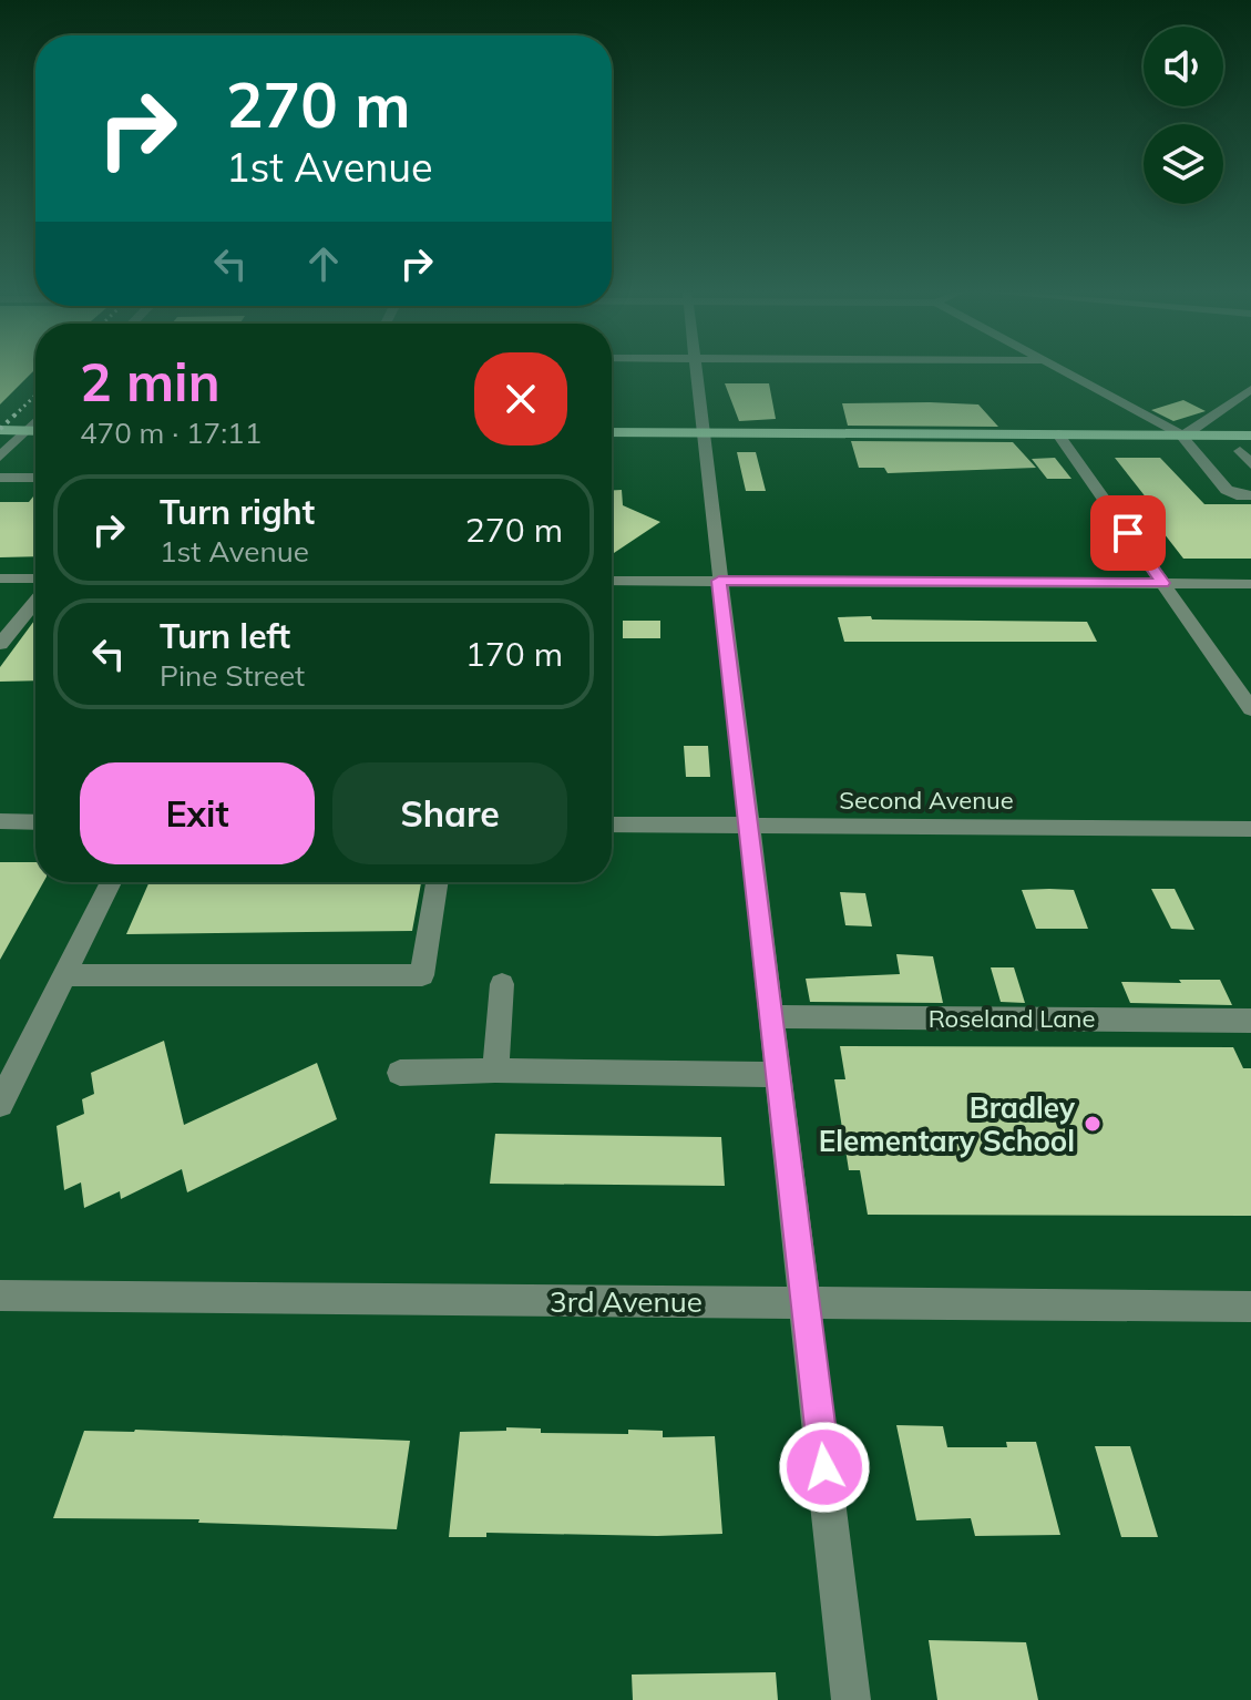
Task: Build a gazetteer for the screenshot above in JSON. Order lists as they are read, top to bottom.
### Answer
{
  "streets": {
    "street": ["Second Avenue", "Roseland Lane", "3rd Avenue"]
  },
  "places": ["Bradley Elementary School"],
  "page": {
    "turn": ["270 m", "1st Avenue"],
    "heading": ["2 min", "470 m · 17:11"],
    "list": [
      {
        "name": "Turn right",
        "note": "1st Avenue",
        "value": "270 m"
      },
      {
        "name": "Turn left",
        "note": "Pine Street",
        "value": "170 m"
      }
    ],
    "buttons": ["Exit", "Share"]
  }
}
